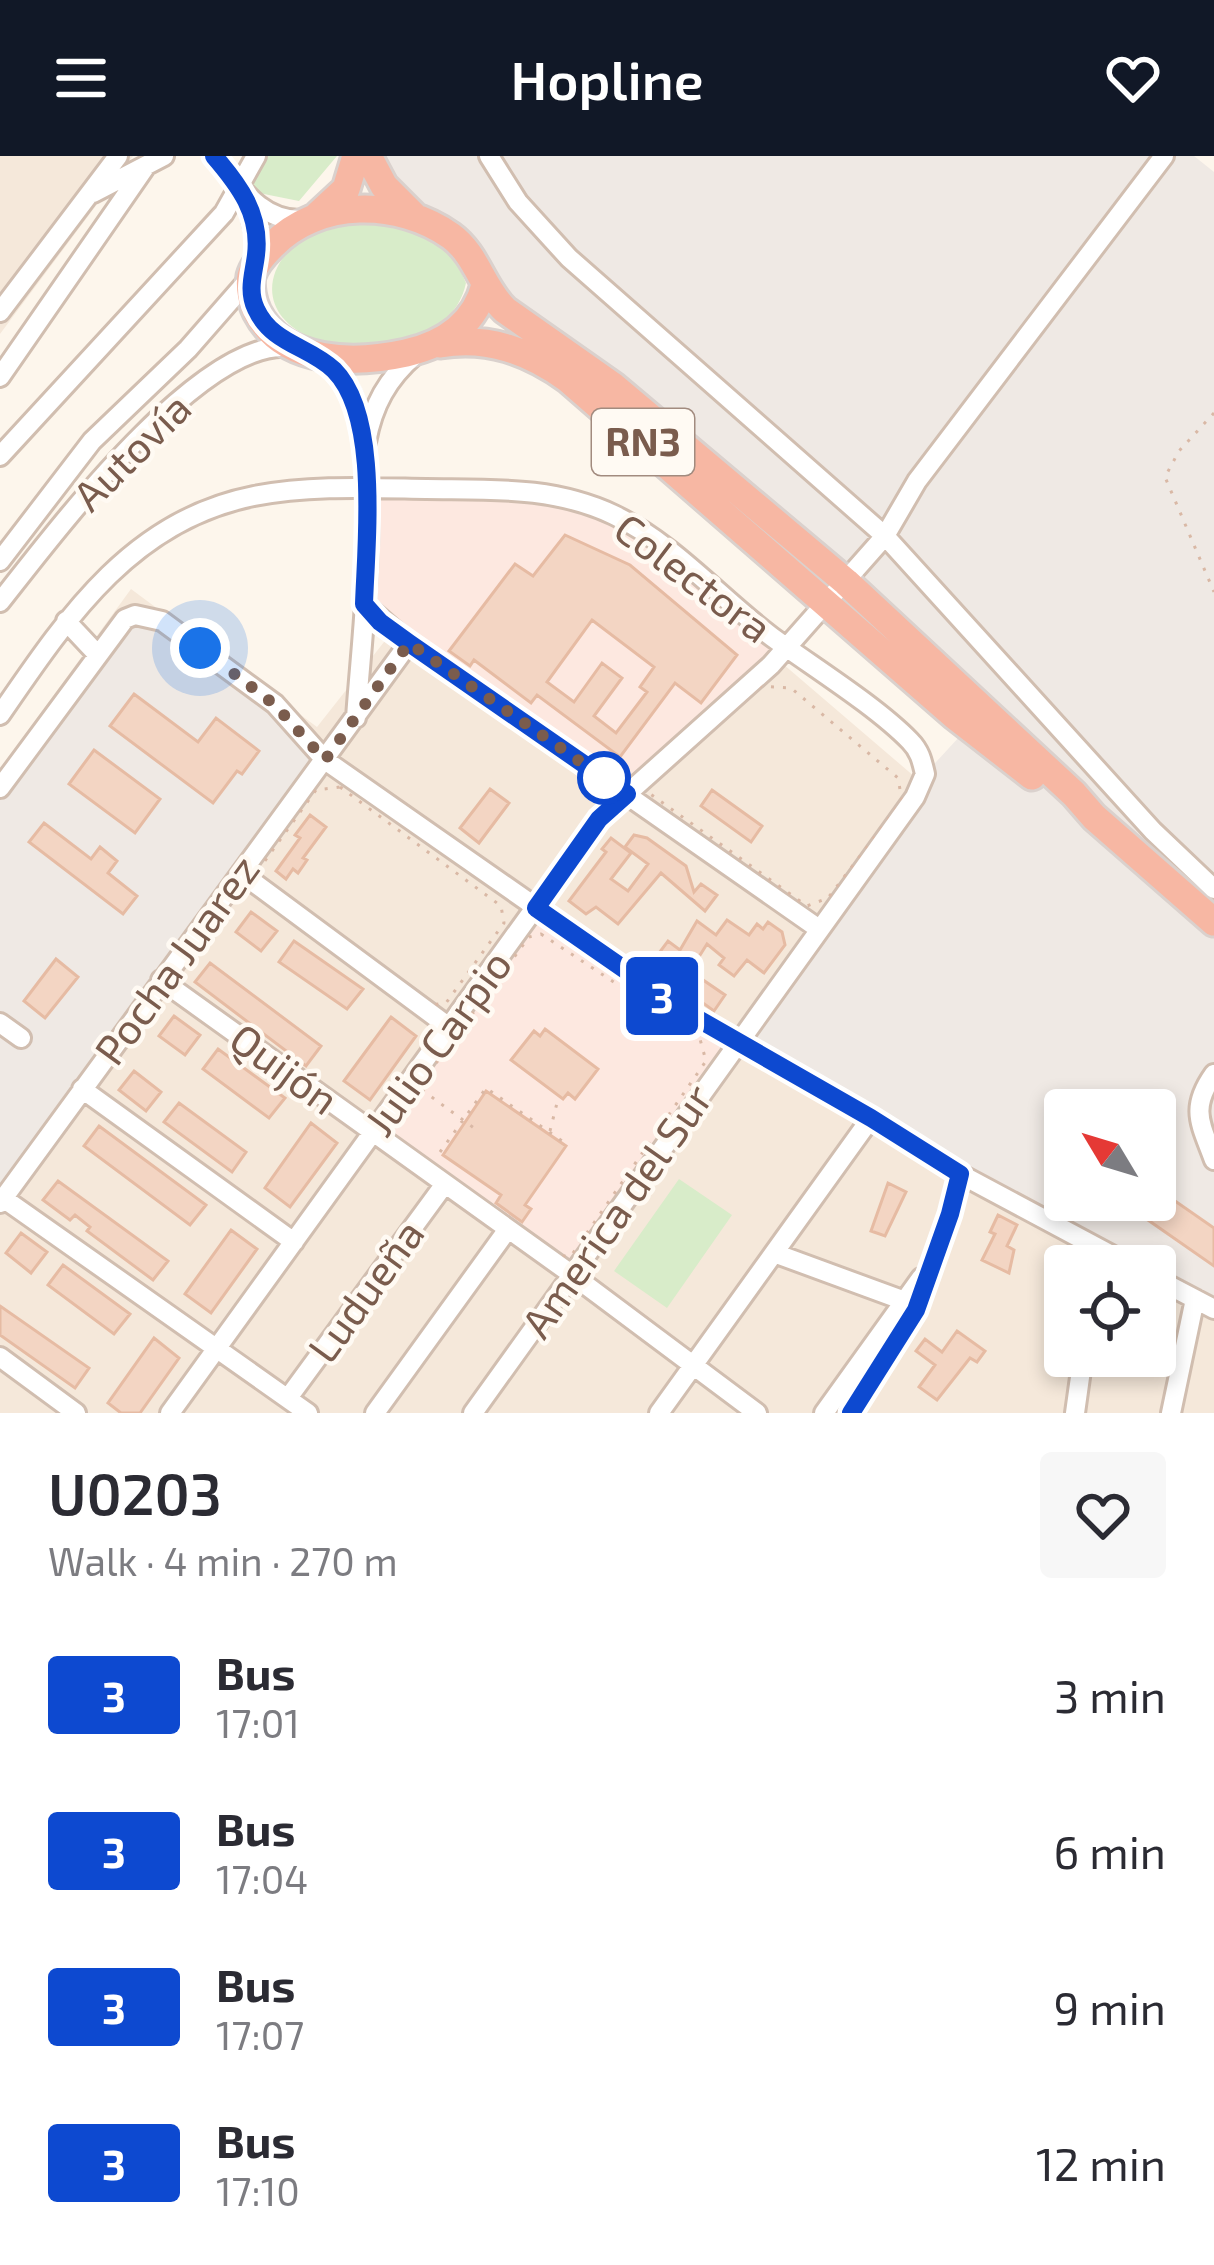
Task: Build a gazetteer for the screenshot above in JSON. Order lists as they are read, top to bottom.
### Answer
{
  "streets": {
    "highway": ["RN3"],
    "street": [
      "Autovía",
      "Colectora",
      "Pocha Juarez",
      "Julio Carpio",
      "Quijón",
      "America del Sur",
      "Ludueña"
    ]
  },
  "crossings": [
    ["RN3", "Autovía"],
    ["RN3", "Julio Carpio"],
    ["Colectora", "Julio Carpio"],
    ["Colectora", "America del Sur"],
    ["Pocha Juarez", "Quijón"],
    ["Julio Carpio", "Quijón"],
    ["Quijón", "America del Sur"],
    ["Quijón", "Ludueña"]
  ],
  "lines": ["bus line 3"],
  "north": "top left",
  "page": {
    "header": "Hopline",
    "on_map": "3",
    "heading": ["U0203", "Walk · 4 min · 270 m"],
    "list": [
      {
        "mark": "3",
        "name": "Bus",
        "note": "17:01",
        "value": "3 min"
      },
      {
        "mark": "3",
        "name": "Bus",
        "note": "17:04",
        "value": "6 min"
      },
      {
        "mark": "3",
        "name": "Bus",
        "note": "17:07",
        "value": "9 min"
      },
      {
        "mark": "3",
        "name": "Bus",
        "note": "17:10",
        "value": "12 min"
      }
    ]
  }
}
